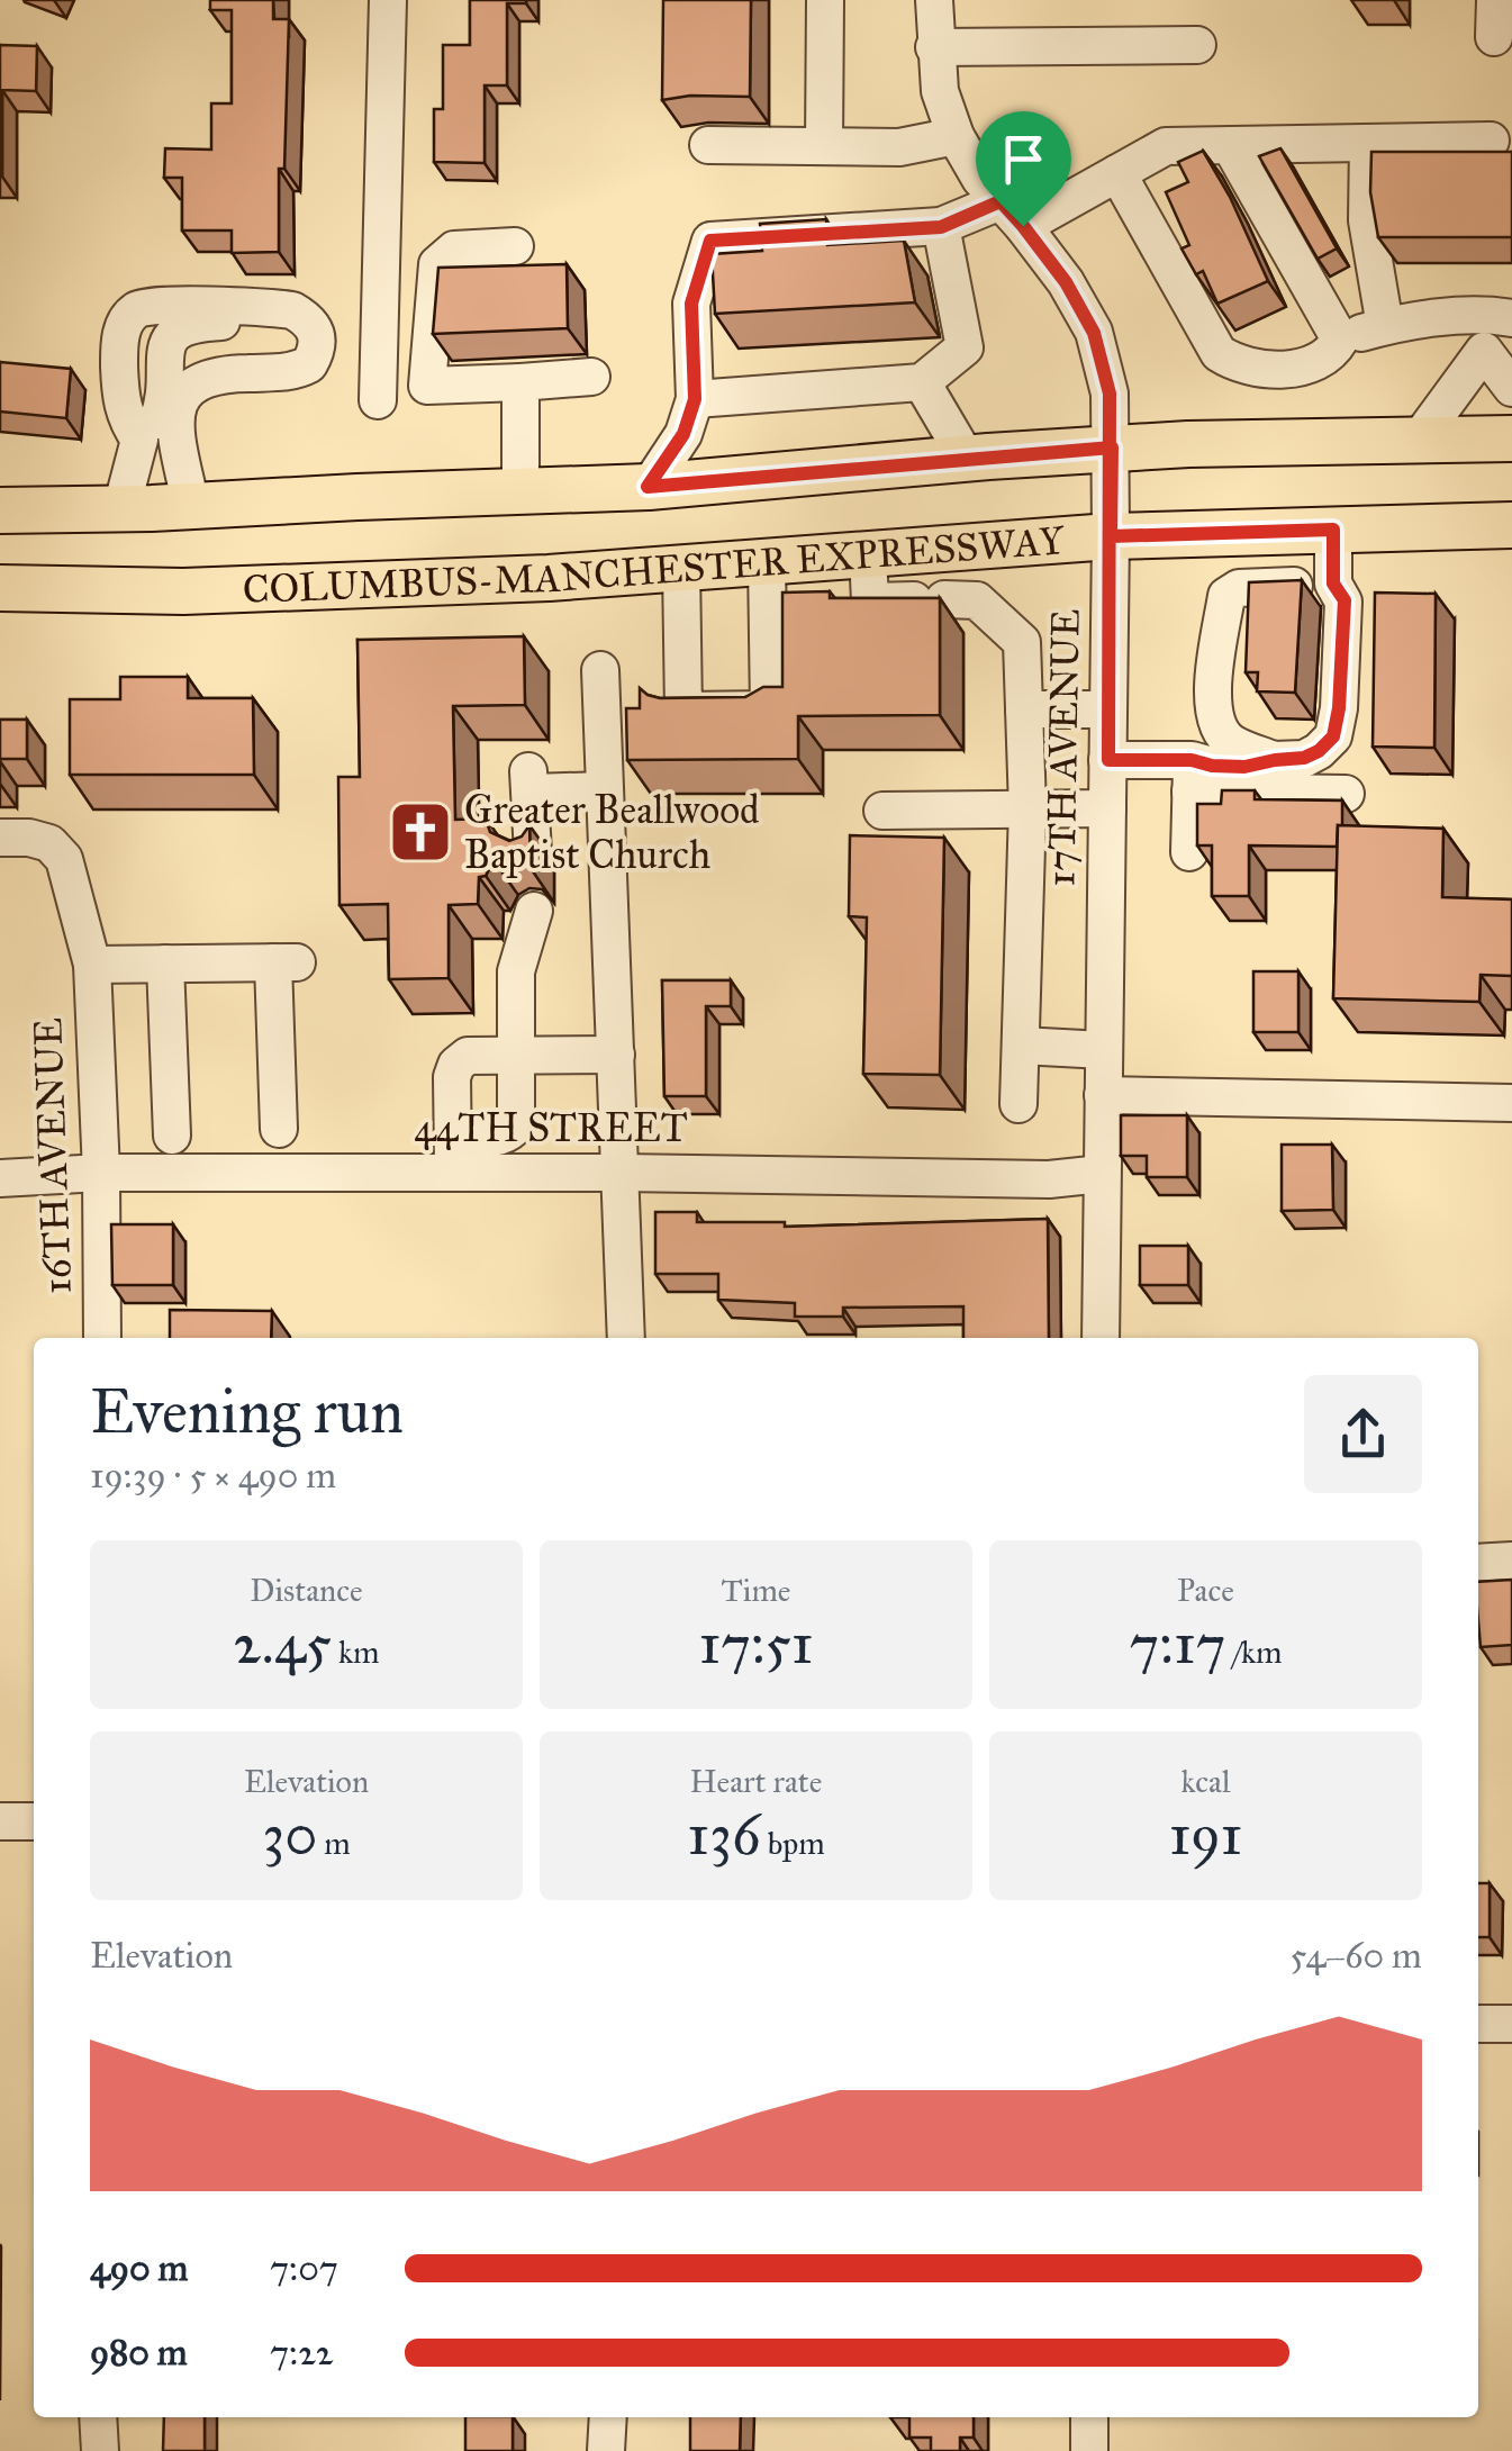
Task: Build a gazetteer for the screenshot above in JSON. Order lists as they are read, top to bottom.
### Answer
{
  "streets": {
    "main road": ["COLUMBUS-MANCHESTER EXPRESSWAY"],
    "street": ["17TH AVENUE", "44TH STREET", "16TH AVENUE"]
  },
  "crossings": [
    ["COLUMBUS-MANCHESTER EXPRESSWAY", "17TH AVENUE"],
    ["17TH AVENUE", "44TH STREET"],
    ["44TH STREET", "16TH AVENUE"]
  ],
  "places": {
    "church": ["Greater Beallwood Baptist Church"]
  },
  "page": {
    "heading": ["Evening run", "19:39 · 5 × 490 m"],
    "stats": [
      ["Distance", "2.45 km"],
      ["Time", "17:51"],
      ["Pace", "7:17 /km"],
      ["Elevation", "30 m"],
      ["Heart rate", "136 bpm"],
      ["kcal", "191"]
    ],
    "chart": ["Elevation", "54–60 m"],
    "list": [
      {
        "name": "490 m",
        "note": "7:07"
      },
      {
        "name": "980 m",
        "note": "7:22"
      }
    ]
  }
}
